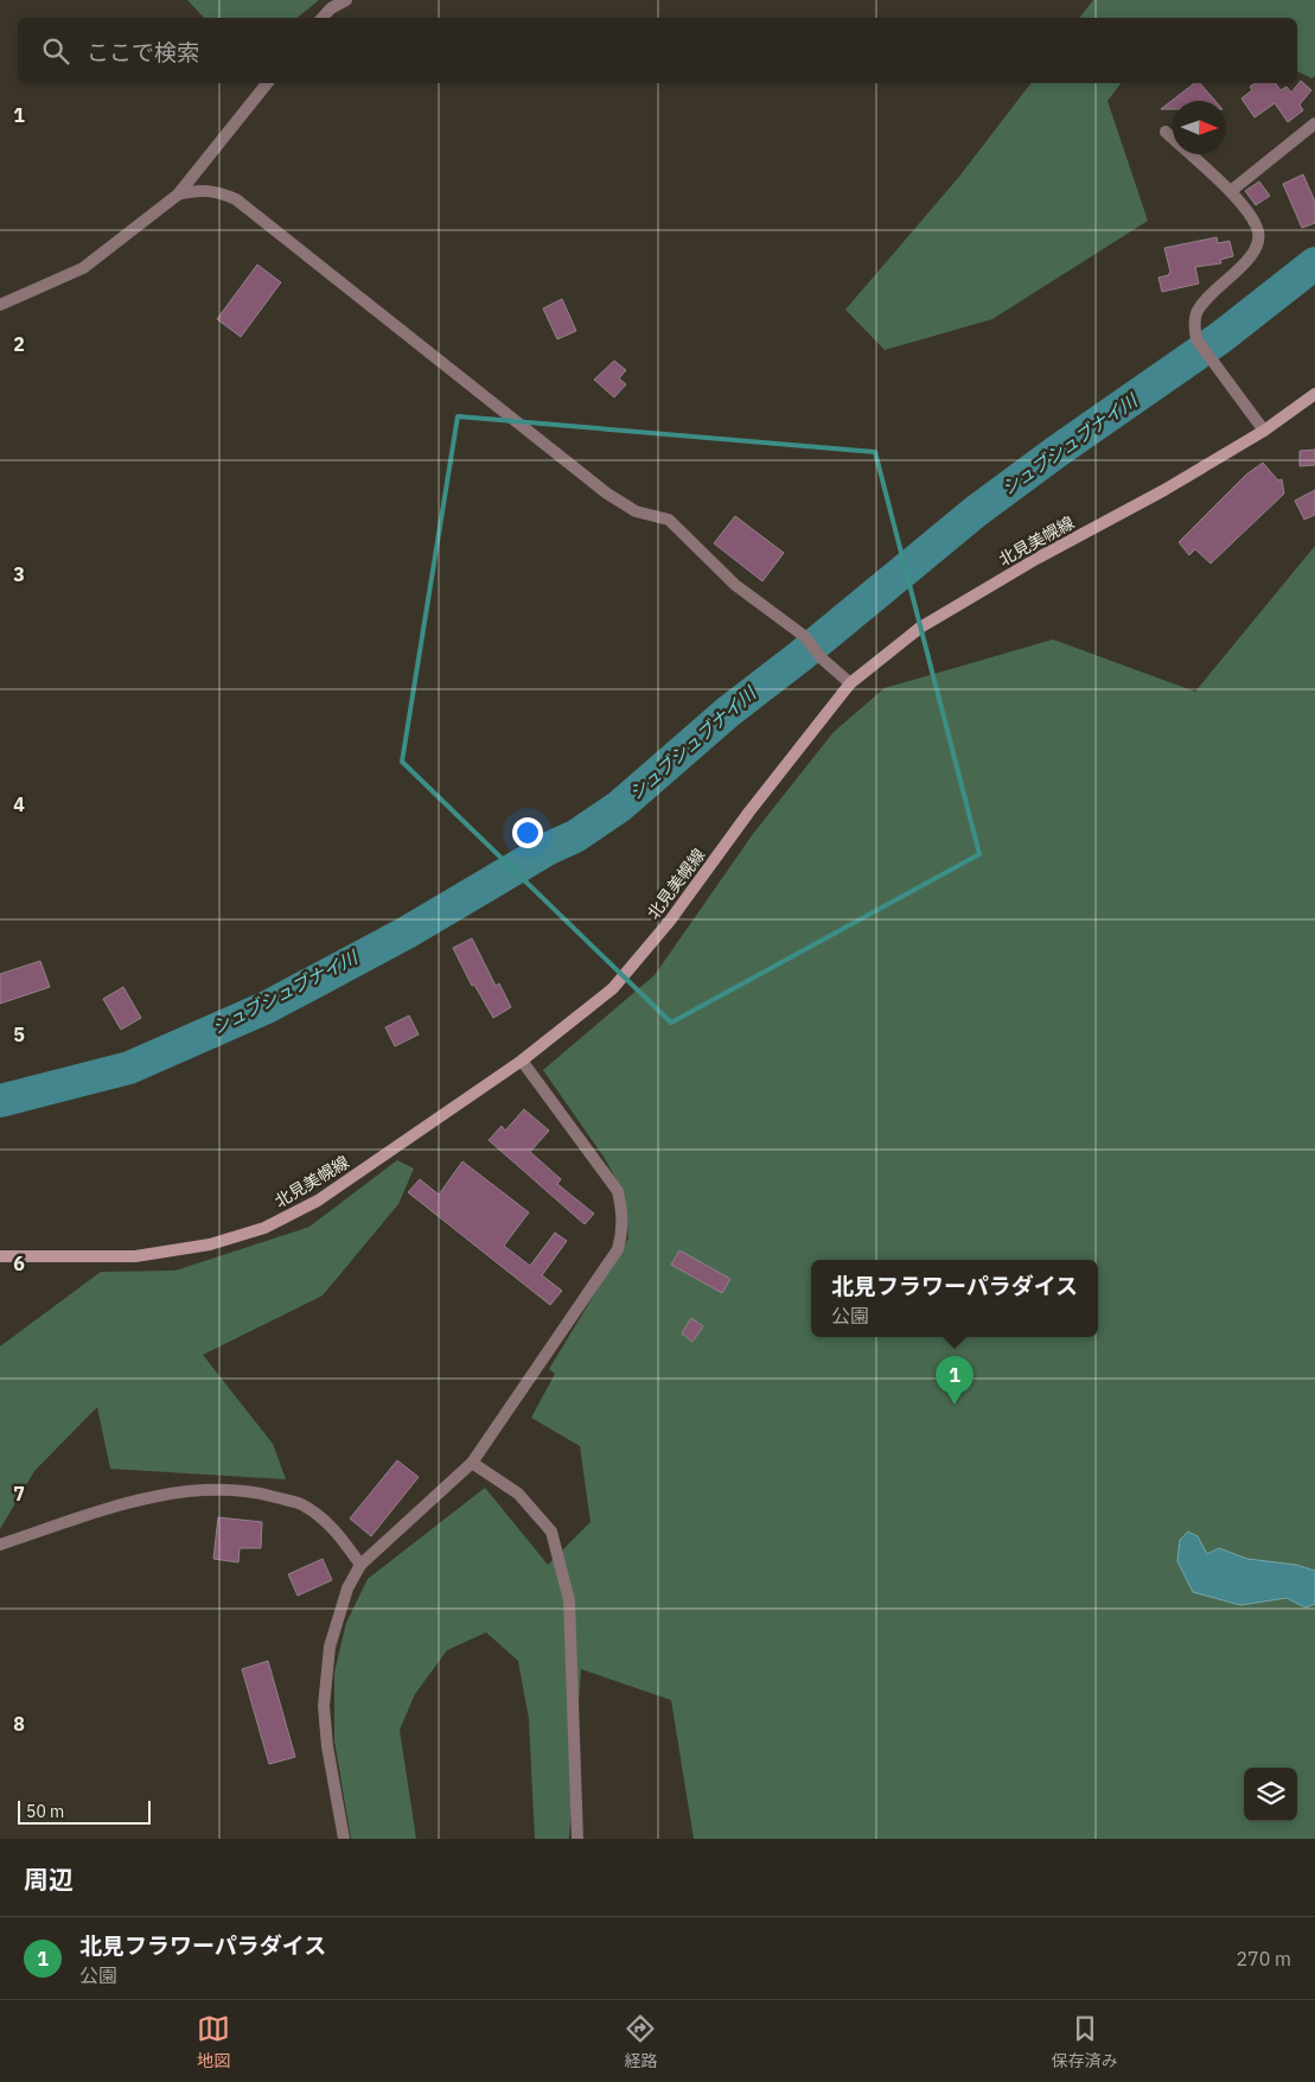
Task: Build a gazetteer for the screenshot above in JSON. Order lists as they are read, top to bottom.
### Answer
{
  "streets": {
    "main road": ["北見美幌線"]
  },
  "water": ["シュブシュブナイ川"],
  "scale_bar": "50 m",
  "north": "right",
  "page": {
    "search": "ここで検索",
    "popup": ["北見フラワーパラダイス", "公園"],
    "pins": "1",
    "scale": "50 m",
    "heading": "周辺",
    "list": [
      {
        "mark": "1",
        "name": "北見フラワーパラダイス",
        "note": "公園",
        "value": "270 m"
      }
    ],
    "nav": ["地図", "経路", "保存済み"]
  },
  "grid": {
    "rows": [
      "1",
      "2",
      "3",
      "4",
      "5",
      "6",
      "7",
      "8"
    ]
  }
}
